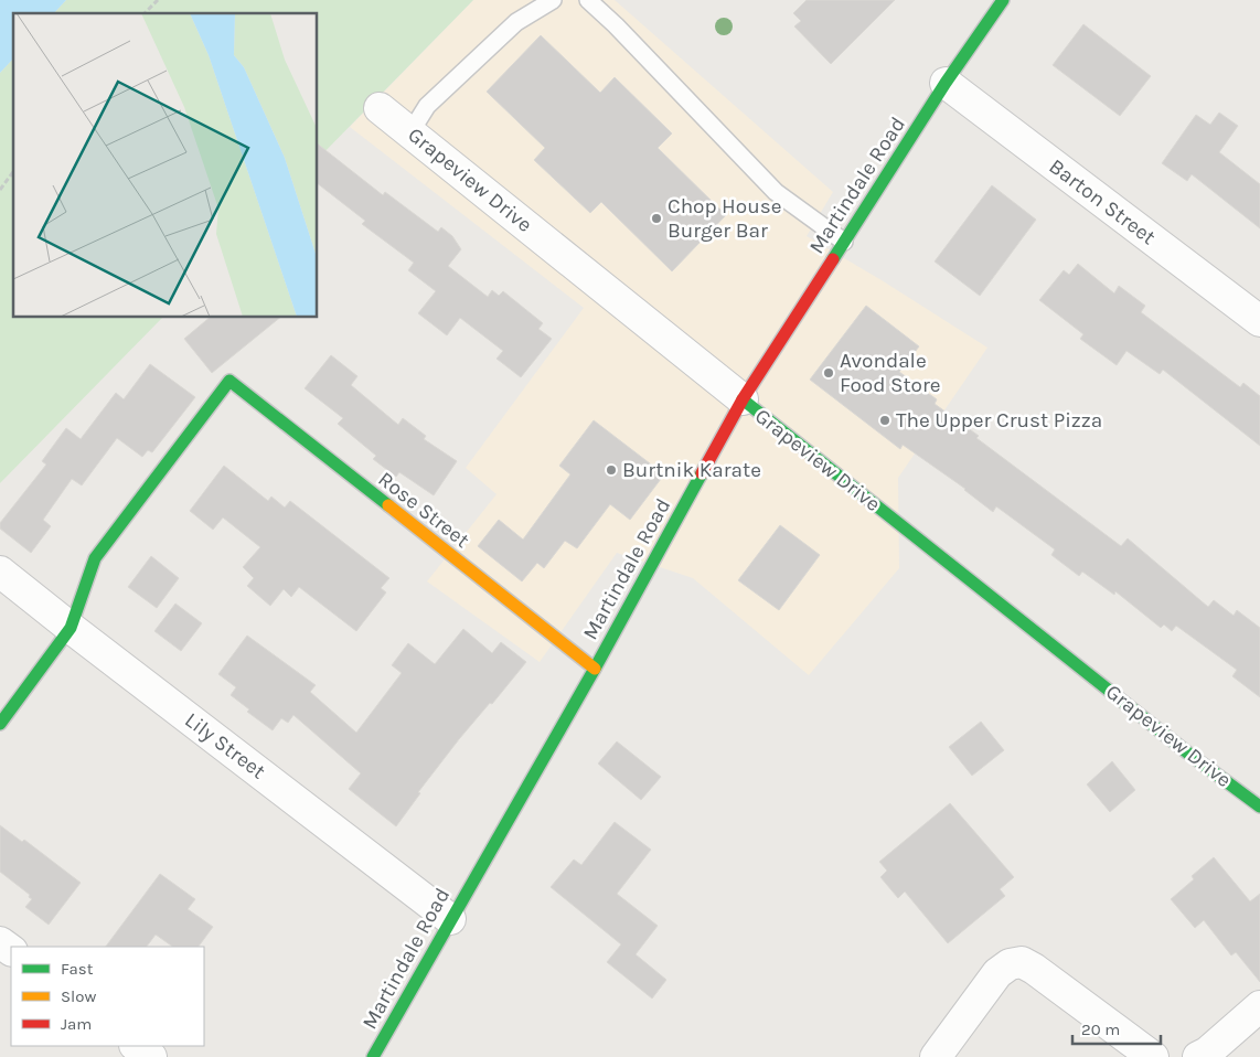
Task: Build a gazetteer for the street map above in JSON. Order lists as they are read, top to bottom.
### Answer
{
  "streets": {
    "street": [
      "Grapeview Drive",
      "Martindale Road",
      "Barton Street",
      "Rose Street",
      "Lily Street"
    ]
  },
  "crossings": [
    ["Grapeview Drive", "Martindale Road"],
    ["Martindale Road", "Barton Street"],
    ["Martindale Road", "Rose Street"],
    ["Martindale Road", "Lily Street"],
    ["Rose Street", "Lily Street"]
  ],
  "places": [
    "Chop House Burger Bar",
    "Avondale Food Store",
    "The Upper Crust Pizza",
    "Burtnik Karate"
  ],
  "legend": ["Fast", "Slow", "Jam"],
  "scale_bar": "20 m"
}
